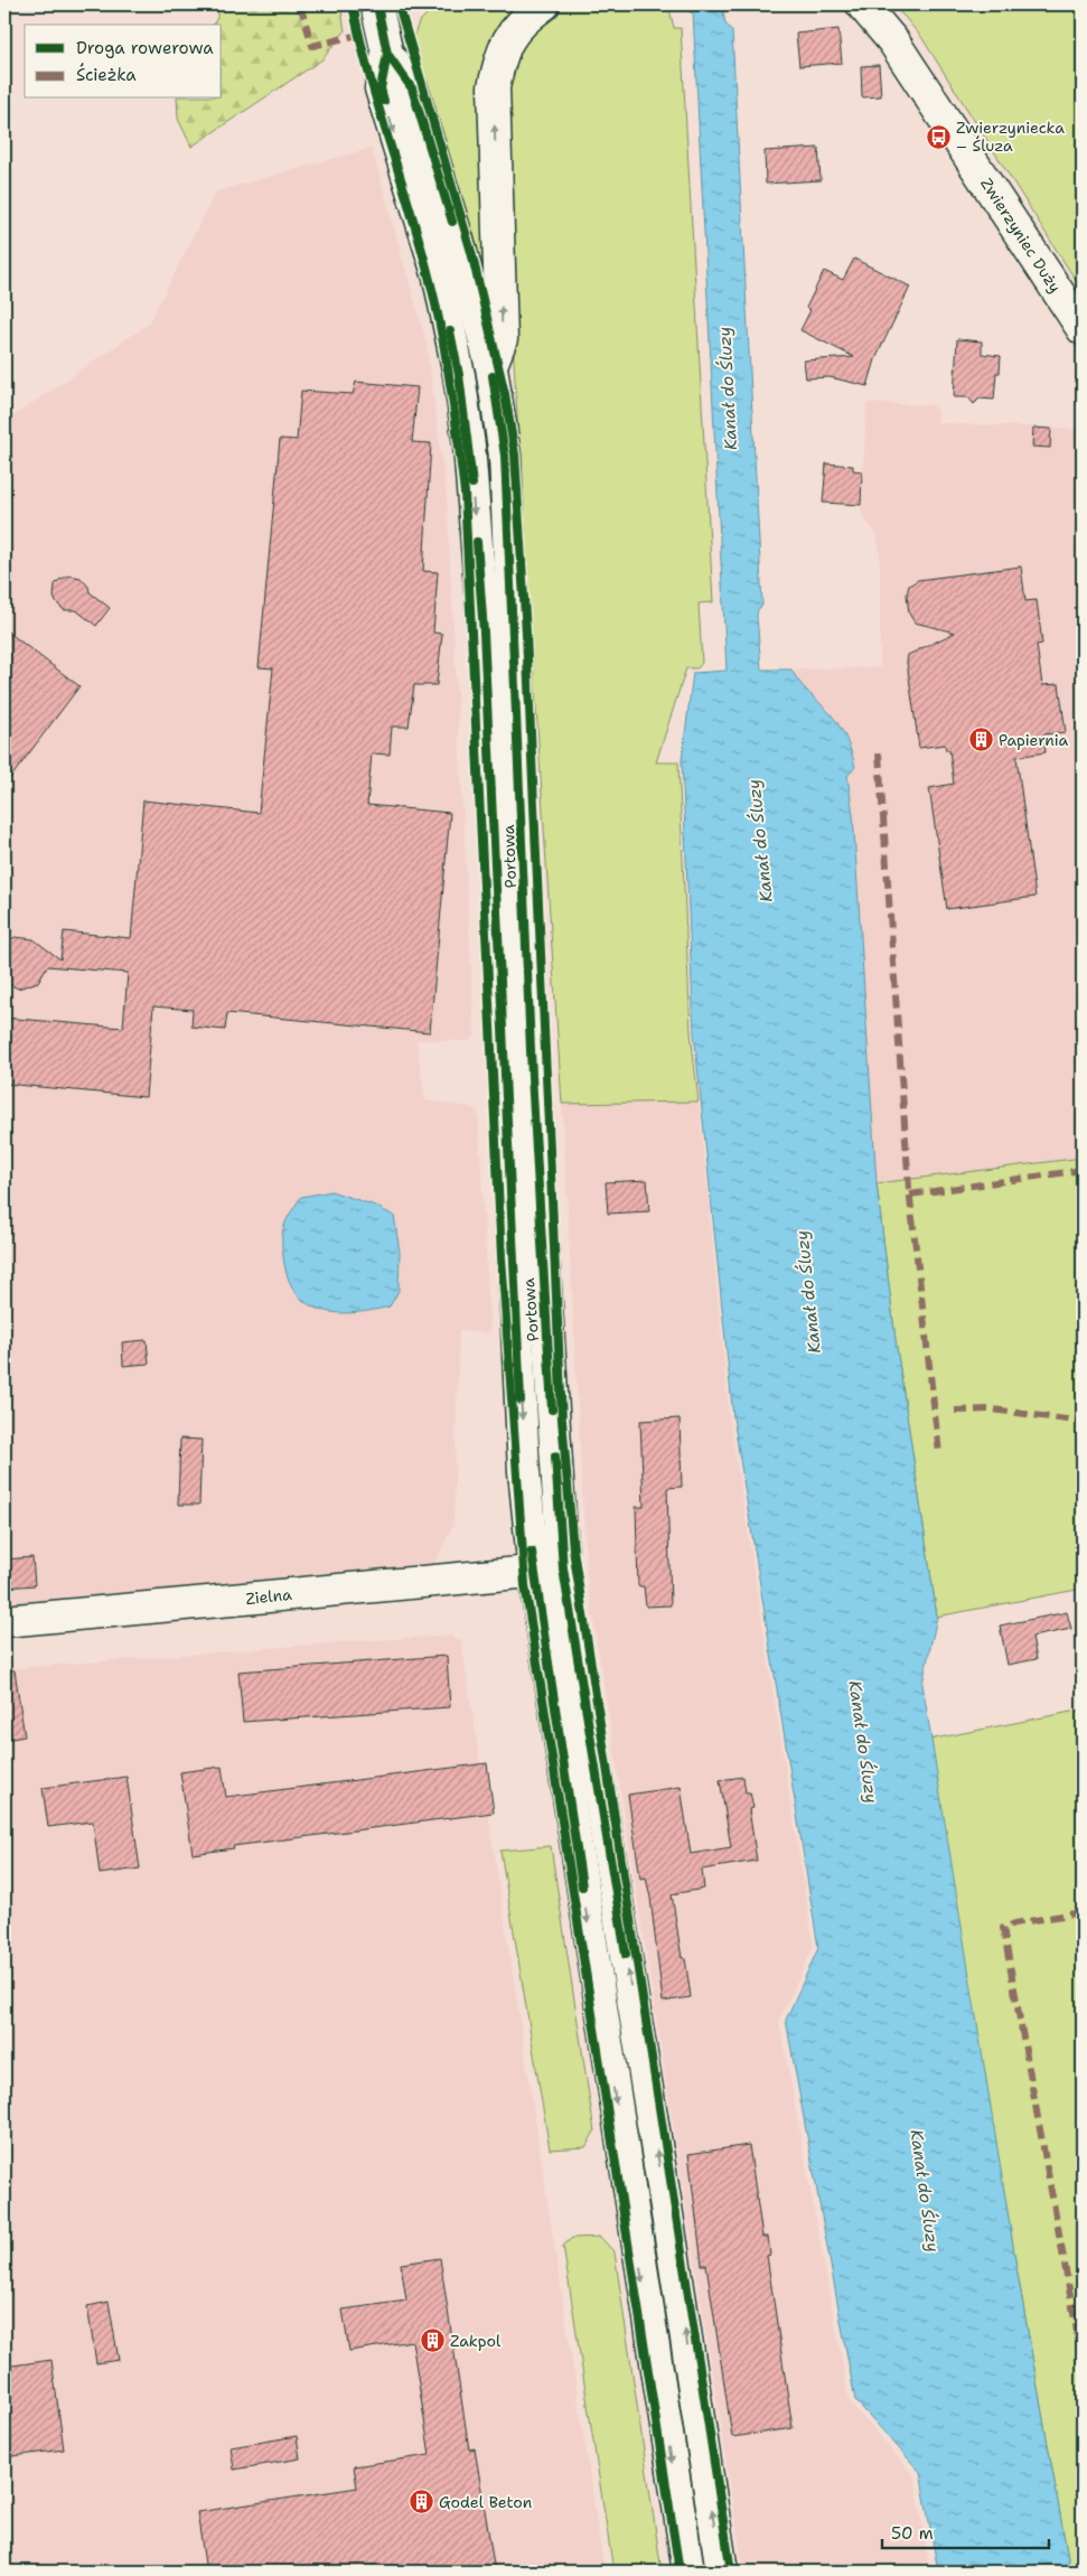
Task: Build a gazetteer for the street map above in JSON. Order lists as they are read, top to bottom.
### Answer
{
  "streets": {
    "street": ["Zwierzyniec Duży", "Portowa", "Zielna"]
  },
  "crossings": [
    ["Portowa", "Zielna"]
  ],
  "water": ["Kanał do Śluzy"],
  "places": {
    "bus stop": ["Zwierzyniecka – Śluza"],
    "building": ["Papiernia", "Zakpol", "Godel Beton"]
  },
  "legend": ["Droga rowerowa", "Ścieżka"],
  "scale_bar": "50 m"
}
